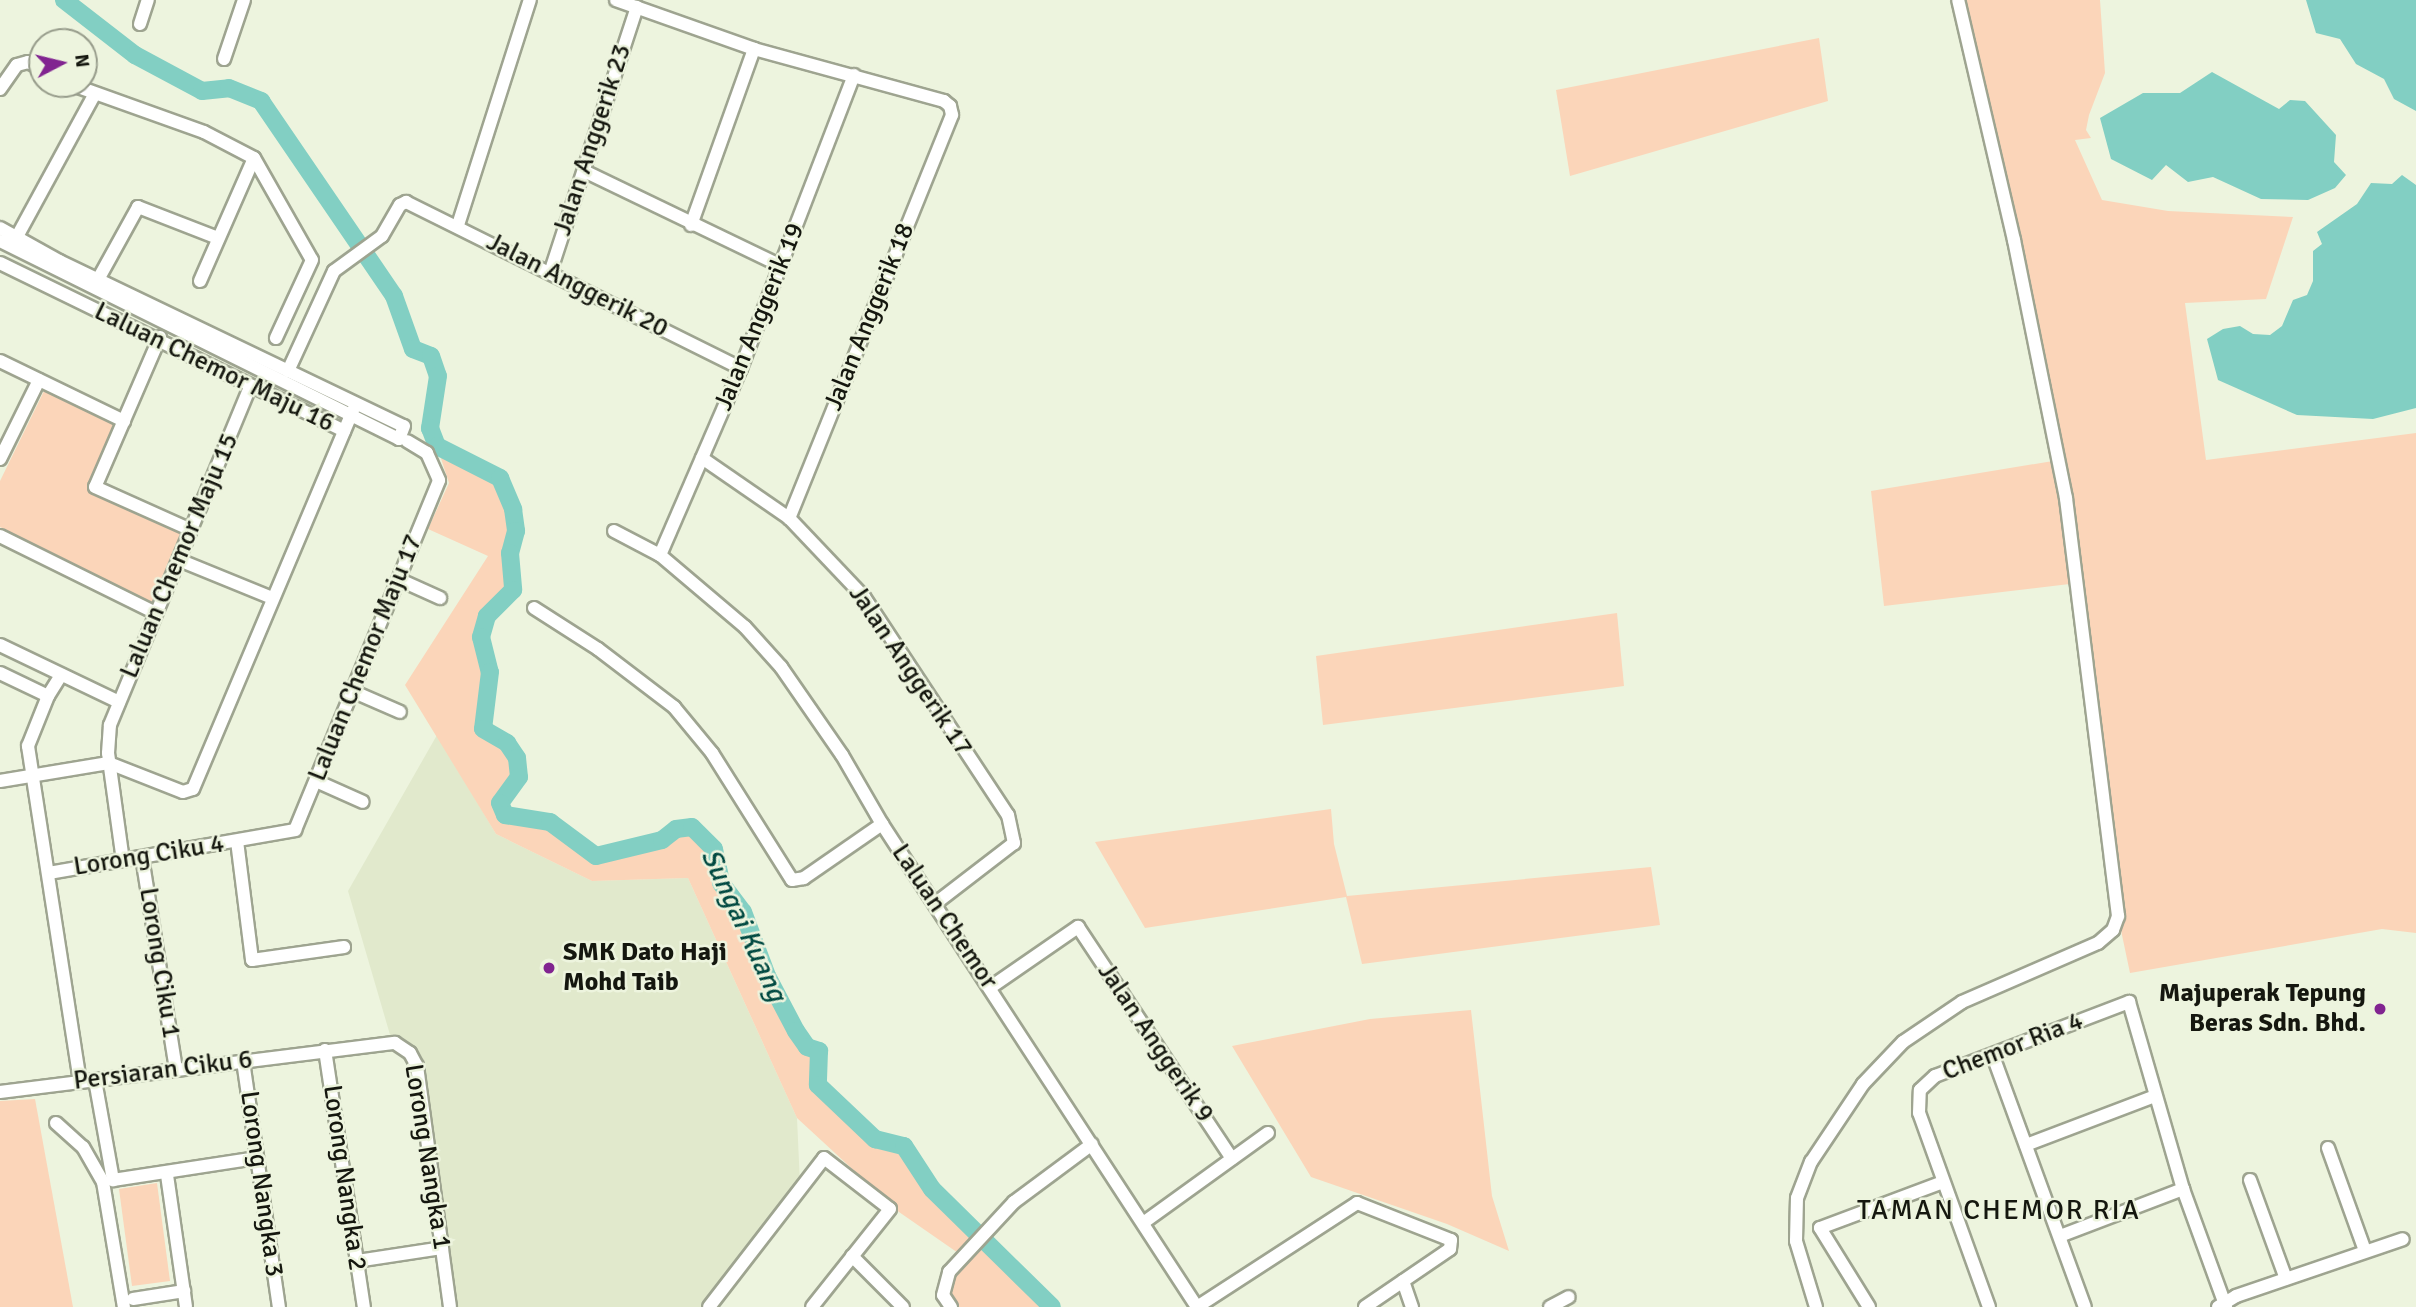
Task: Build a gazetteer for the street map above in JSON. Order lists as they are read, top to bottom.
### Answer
{
  "streets": {
    "street": [
      "Jalan Anggerik 23",
      "Jalan Anggerik 20",
      "Jalan Anggerik 19",
      "Jalan Anggerik 18",
      "Laluan Chemor Maju 16",
      "Laluan Chemor Maju 15",
      "Laluan Chemor Maju 17",
      "Jalan Anggerik 17",
      "Lorong Ciku 4",
      "Laluan Chemor",
      "Lorong Ciku 1",
      "Jalan Anggerik 9",
      "Chemor Ria 4",
      "Persiaran Ciku 6",
      "Lorong Nangka 1",
      "Lorong Nangka 2",
      "Lorong Nangka 3"
    ]
  },
  "crossings": [
    ["Jalan Anggerik 23", "Jalan Anggerik 20"],
    ["Jalan Anggerik 20", "Jalan Anggerik 19"],
    ["Jalan Anggerik 19", "Jalan Anggerik 18"],
    ["Jalan Anggerik 19", "Jalan Anggerik 17"],
    ["Jalan Anggerik 19", "Laluan Chemor"],
    ["Jalan Anggerik 18", "Jalan Anggerik 17"],
    ["Laluan Chemor Maju 16", "Laluan Chemor Maju 15"],
    ["Laluan Chemor Maju 15", "Lorong Ciku 4"],
    ["Laluan Chemor Maju 17", "Lorong Ciku 4"],
    ["Jalan Anggerik 17", "Laluan Chemor"],
    ["Lorong Ciku 4", "Lorong Ciku 1"],
    ["Laluan Chemor", "Jalan Anggerik 9"],
    ["Lorong Ciku 1", "Persiaran Ciku 6"],
    ["Persiaran Ciku 6", "Lorong Nangka 1"],
    ["Persiaran Ciku 6", "Lorong Nangka 2"],
    ["Persiaran Ciku 6", "Lorong Nangka 3"],
    ["Lorong Nangka 1", "Lorong Nangka 2"]
  ],
  "districts": ["TAMAN CHEMOR RIA"],
  "water": ["Sungai Kuang"],
  "places": ["SMK Dato Haji Mohd Taib", "Majuperak Tepung Beras Sdn. Bhd."],
  "north": "right"
}
